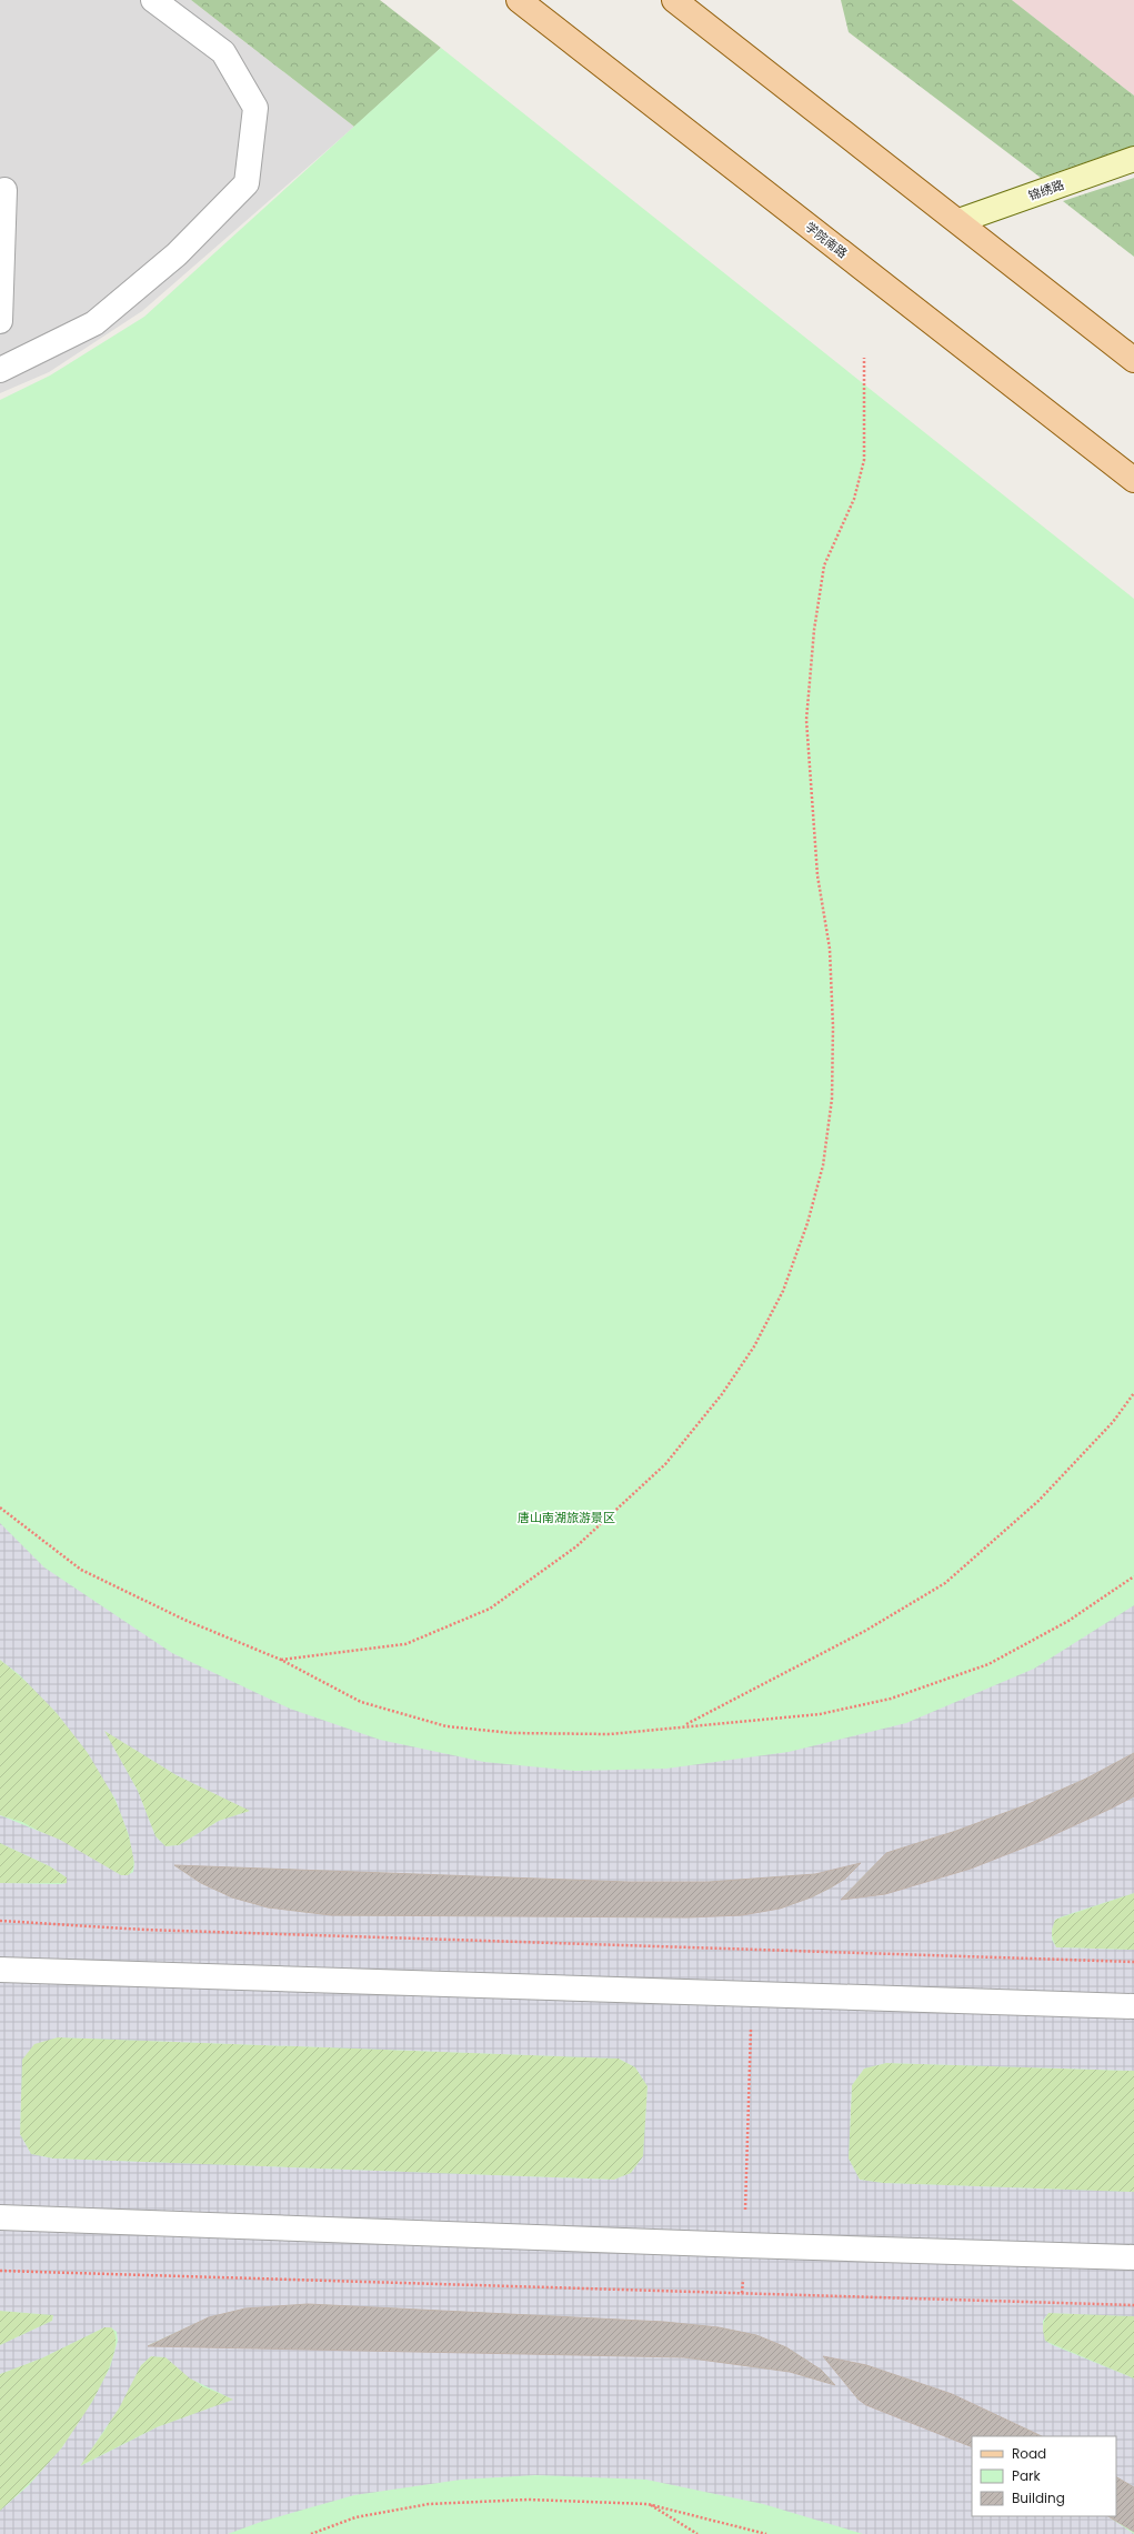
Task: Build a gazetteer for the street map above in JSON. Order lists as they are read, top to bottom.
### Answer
{
  "streets": {
    "main road": ["学院南路"],
    "street": ["锦绣路"]
  },
  "parks": ["唐山南湖旅游景区"],
  "legend": ["Road", "Park", "Building"]
}
